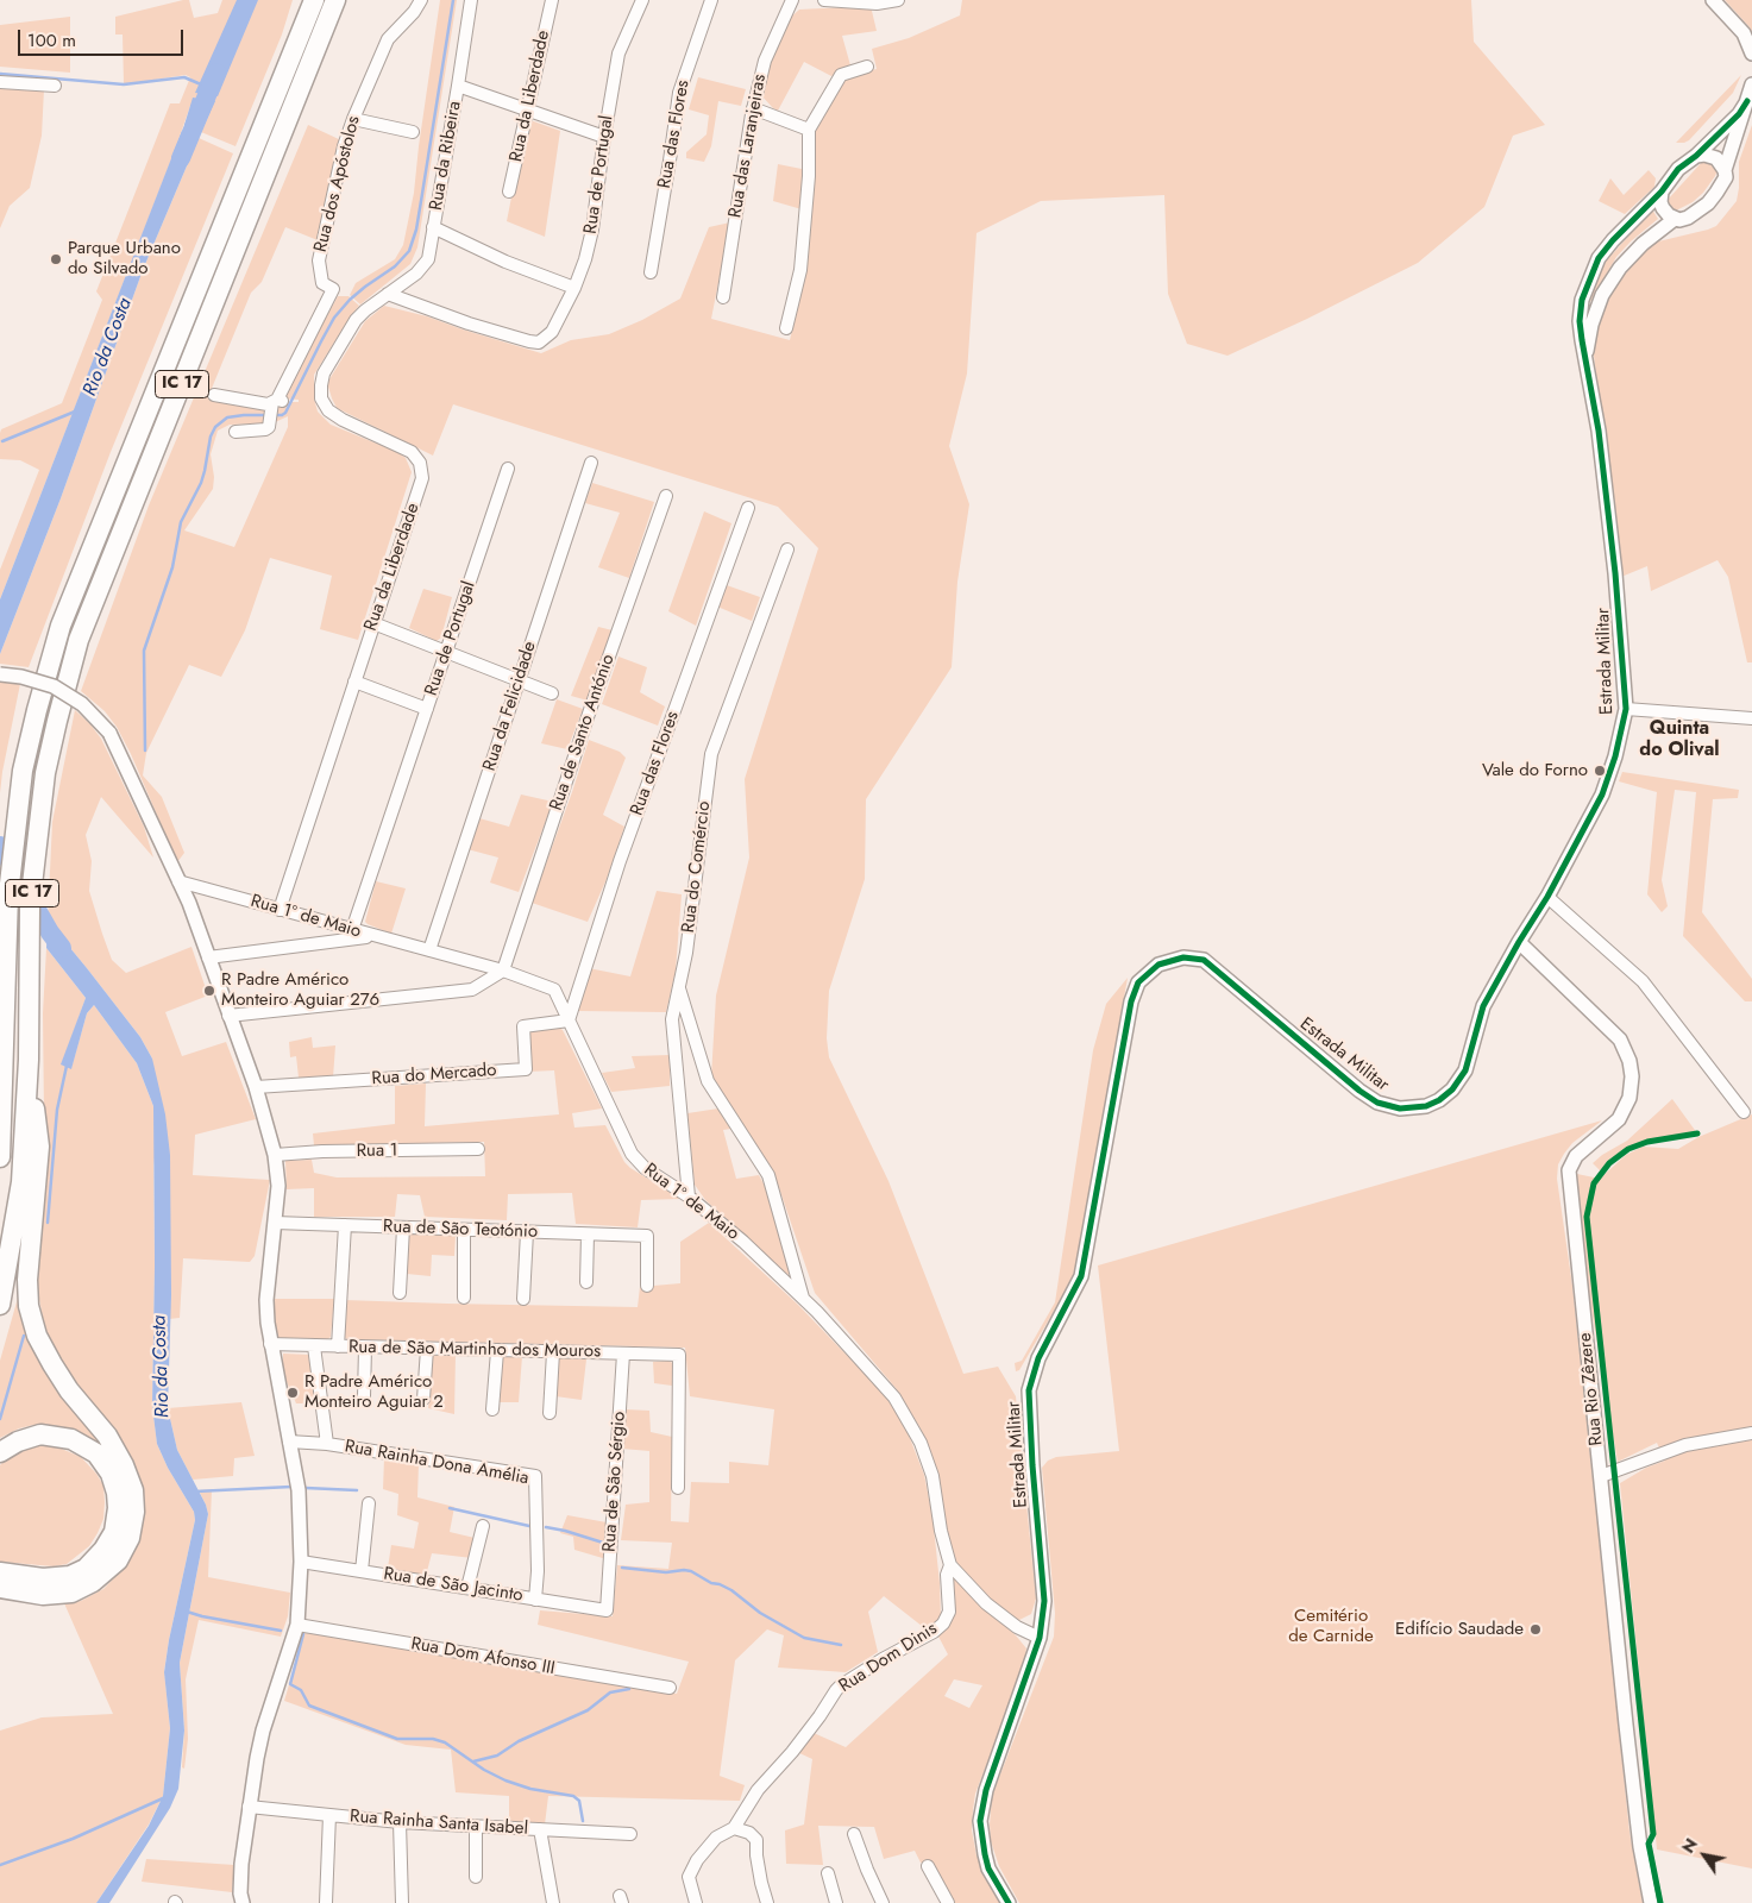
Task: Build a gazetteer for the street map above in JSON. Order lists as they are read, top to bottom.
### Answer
{
  "streets": {
    "highway": ["IC 17"],
    "street": [
      "Rua da Liberdade",
      "Rua das Flores",
      "Rua das Laranjeiras",
      "Rua da Ribeira",
      "Rua de Portugal",
      "Rua dos Apóstolos",
      "Estrada Militar",
      "Rua da Felicidade",
      "Rua de Santo António",
      "Rua do Comércio",
      "Rua 1º de Maio",
      "Rua do Mercado",
      "Rua 1",
      "Rua de São Teotónio",
      "Rua de São Martinho dos Mouros",
      "Rua Rio Zêzere",
      "Rua Rainha Dona Amélia",
      "Rua de São Sérgio",
      "Rua de São Jacinto",
      "Rua Dom Afonso III",
      "Rua Dom Dinis",
      "Rua Rainha Santa Isabel"
    ]
  },
  "crossings": [
    ["Rua da Liberdade", "Rua da Ribeira"],
    ["Rua da Liberdade", "Rua de Portugal"],
    ["Rua da Liberdade", "Rua 1º de Maio"],
    ["Rua das Flores", "Rua 1º de Maio"],
    ["Rua das Flores", "Rua do Mercado"],
    ["Rua da Ribeira", "Rua de Portugal"],
    ["Rua de Portugal", "Rua 1º de Maio"],
    ["Estrada Militar", "Rua 1º de Maio"],
    ["Estrada Militar", "Rua Rio Zêzere"],
    ["Rua da Felicidade", "Rua 1º de Maio"],
    ["Rua de Santo António", "Rua 1º de Maio"],
    ["Rua do Comércio", "Rua 1º de Maio"],
    ["Rua 1º de Maio", "Rua do Mercado"],
    ["Rua 1º de Maio", "Rua Dom Dinis"],
    ["Rua de São Martinho dos Mouros", "Rua de São Sérgio"],
    ["Rua Rainha Dona Amélia", "Rua de São Jacinto"],
    ["Rua de São Sérgio", "Rua de São Jacinto"]
  ],
  "districts": ["Quinta do Olival"],
  "water": ["Rio da Costa"],
  "parks": ["Cemitério de Carnide"],
  "places": [
    "Parque Urbano do Silvado",
    "Vale do Forno",
    "R Padre Américo Monteiro Aguiar 276",
    "R Padre Américo Monteiro Aguiar 2",
    "Edifício Saudade"
  ],
  "scale_bar": "100 m",
  "north": "top left"
}
